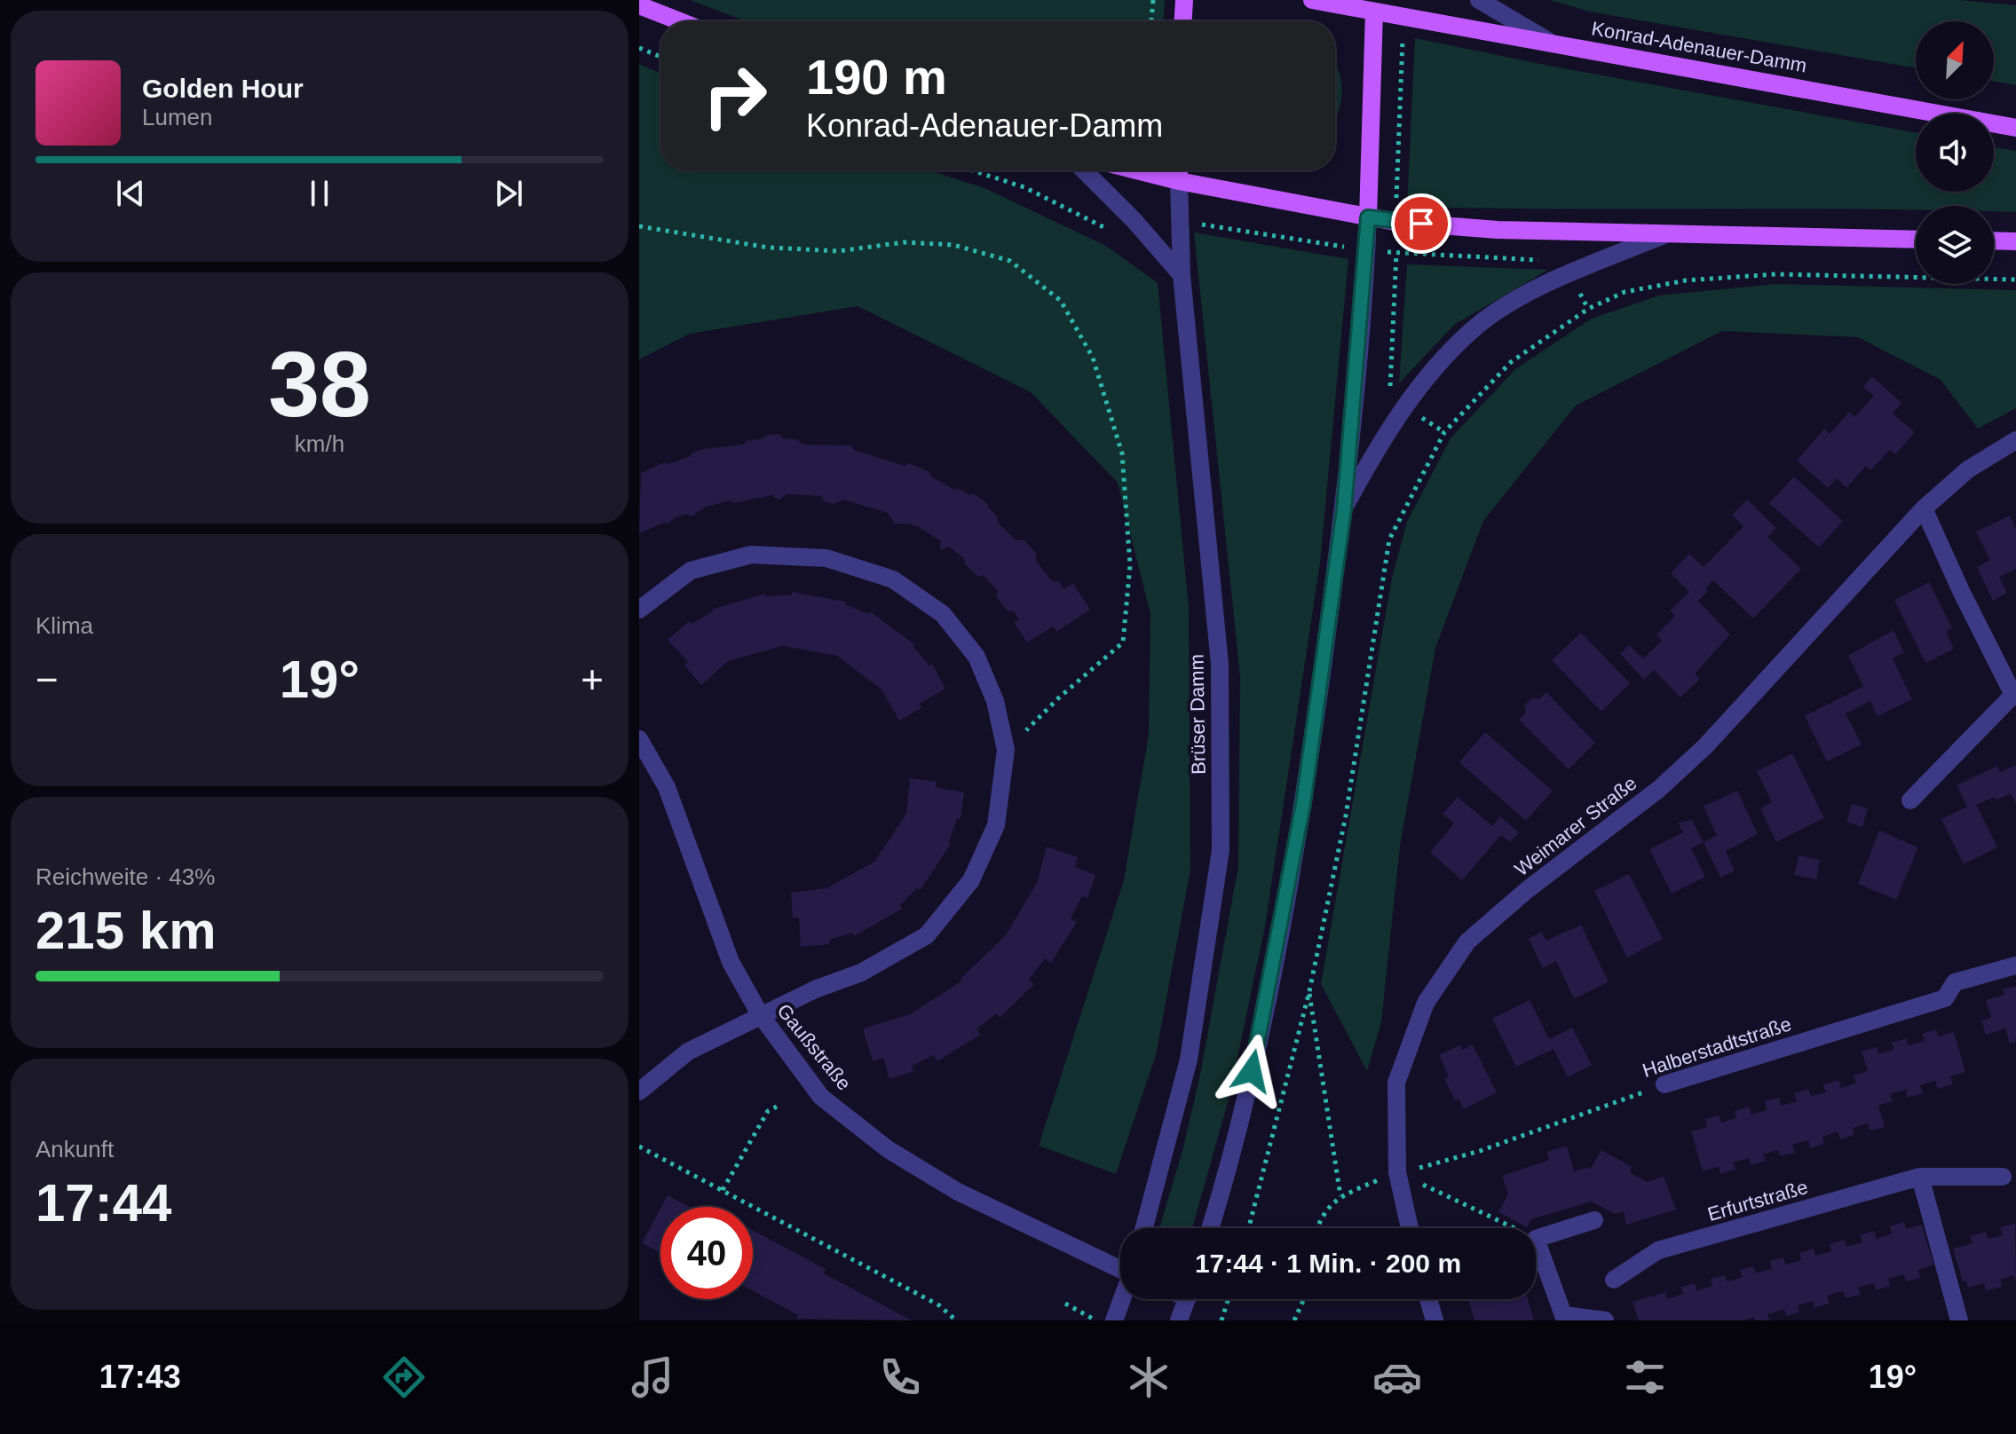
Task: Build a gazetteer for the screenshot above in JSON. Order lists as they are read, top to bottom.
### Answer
{
  "streets": {
    "main road": ["Konrad-Adenauer-Damm"],
    "street": [
      "Brüser Damm",
      "Weimarer Straße",
      "Gaußstraße",
      "Halberstadtstraße",
      "Erfurtstraße"
    ]
  },
  "north": "top right",
  "page": {
    "turn": ["190 m", "Konrad-Adenauer-Damm"],
    "song": ["Golden Hour", "Lumen"],
    "tile": [
      ["38", "km/h"],
      "Klima",
      ["Reichweite · 43%", "215 km"],
      ["Ankunft", "17:44"]
    ],
    "heat": ["−", "19°", "+"],
    "limit": "40",
    "trip": "17:44 · 1 Min. · 200 m",
    "tabs": ["17:43", "19°"]
  }
}
